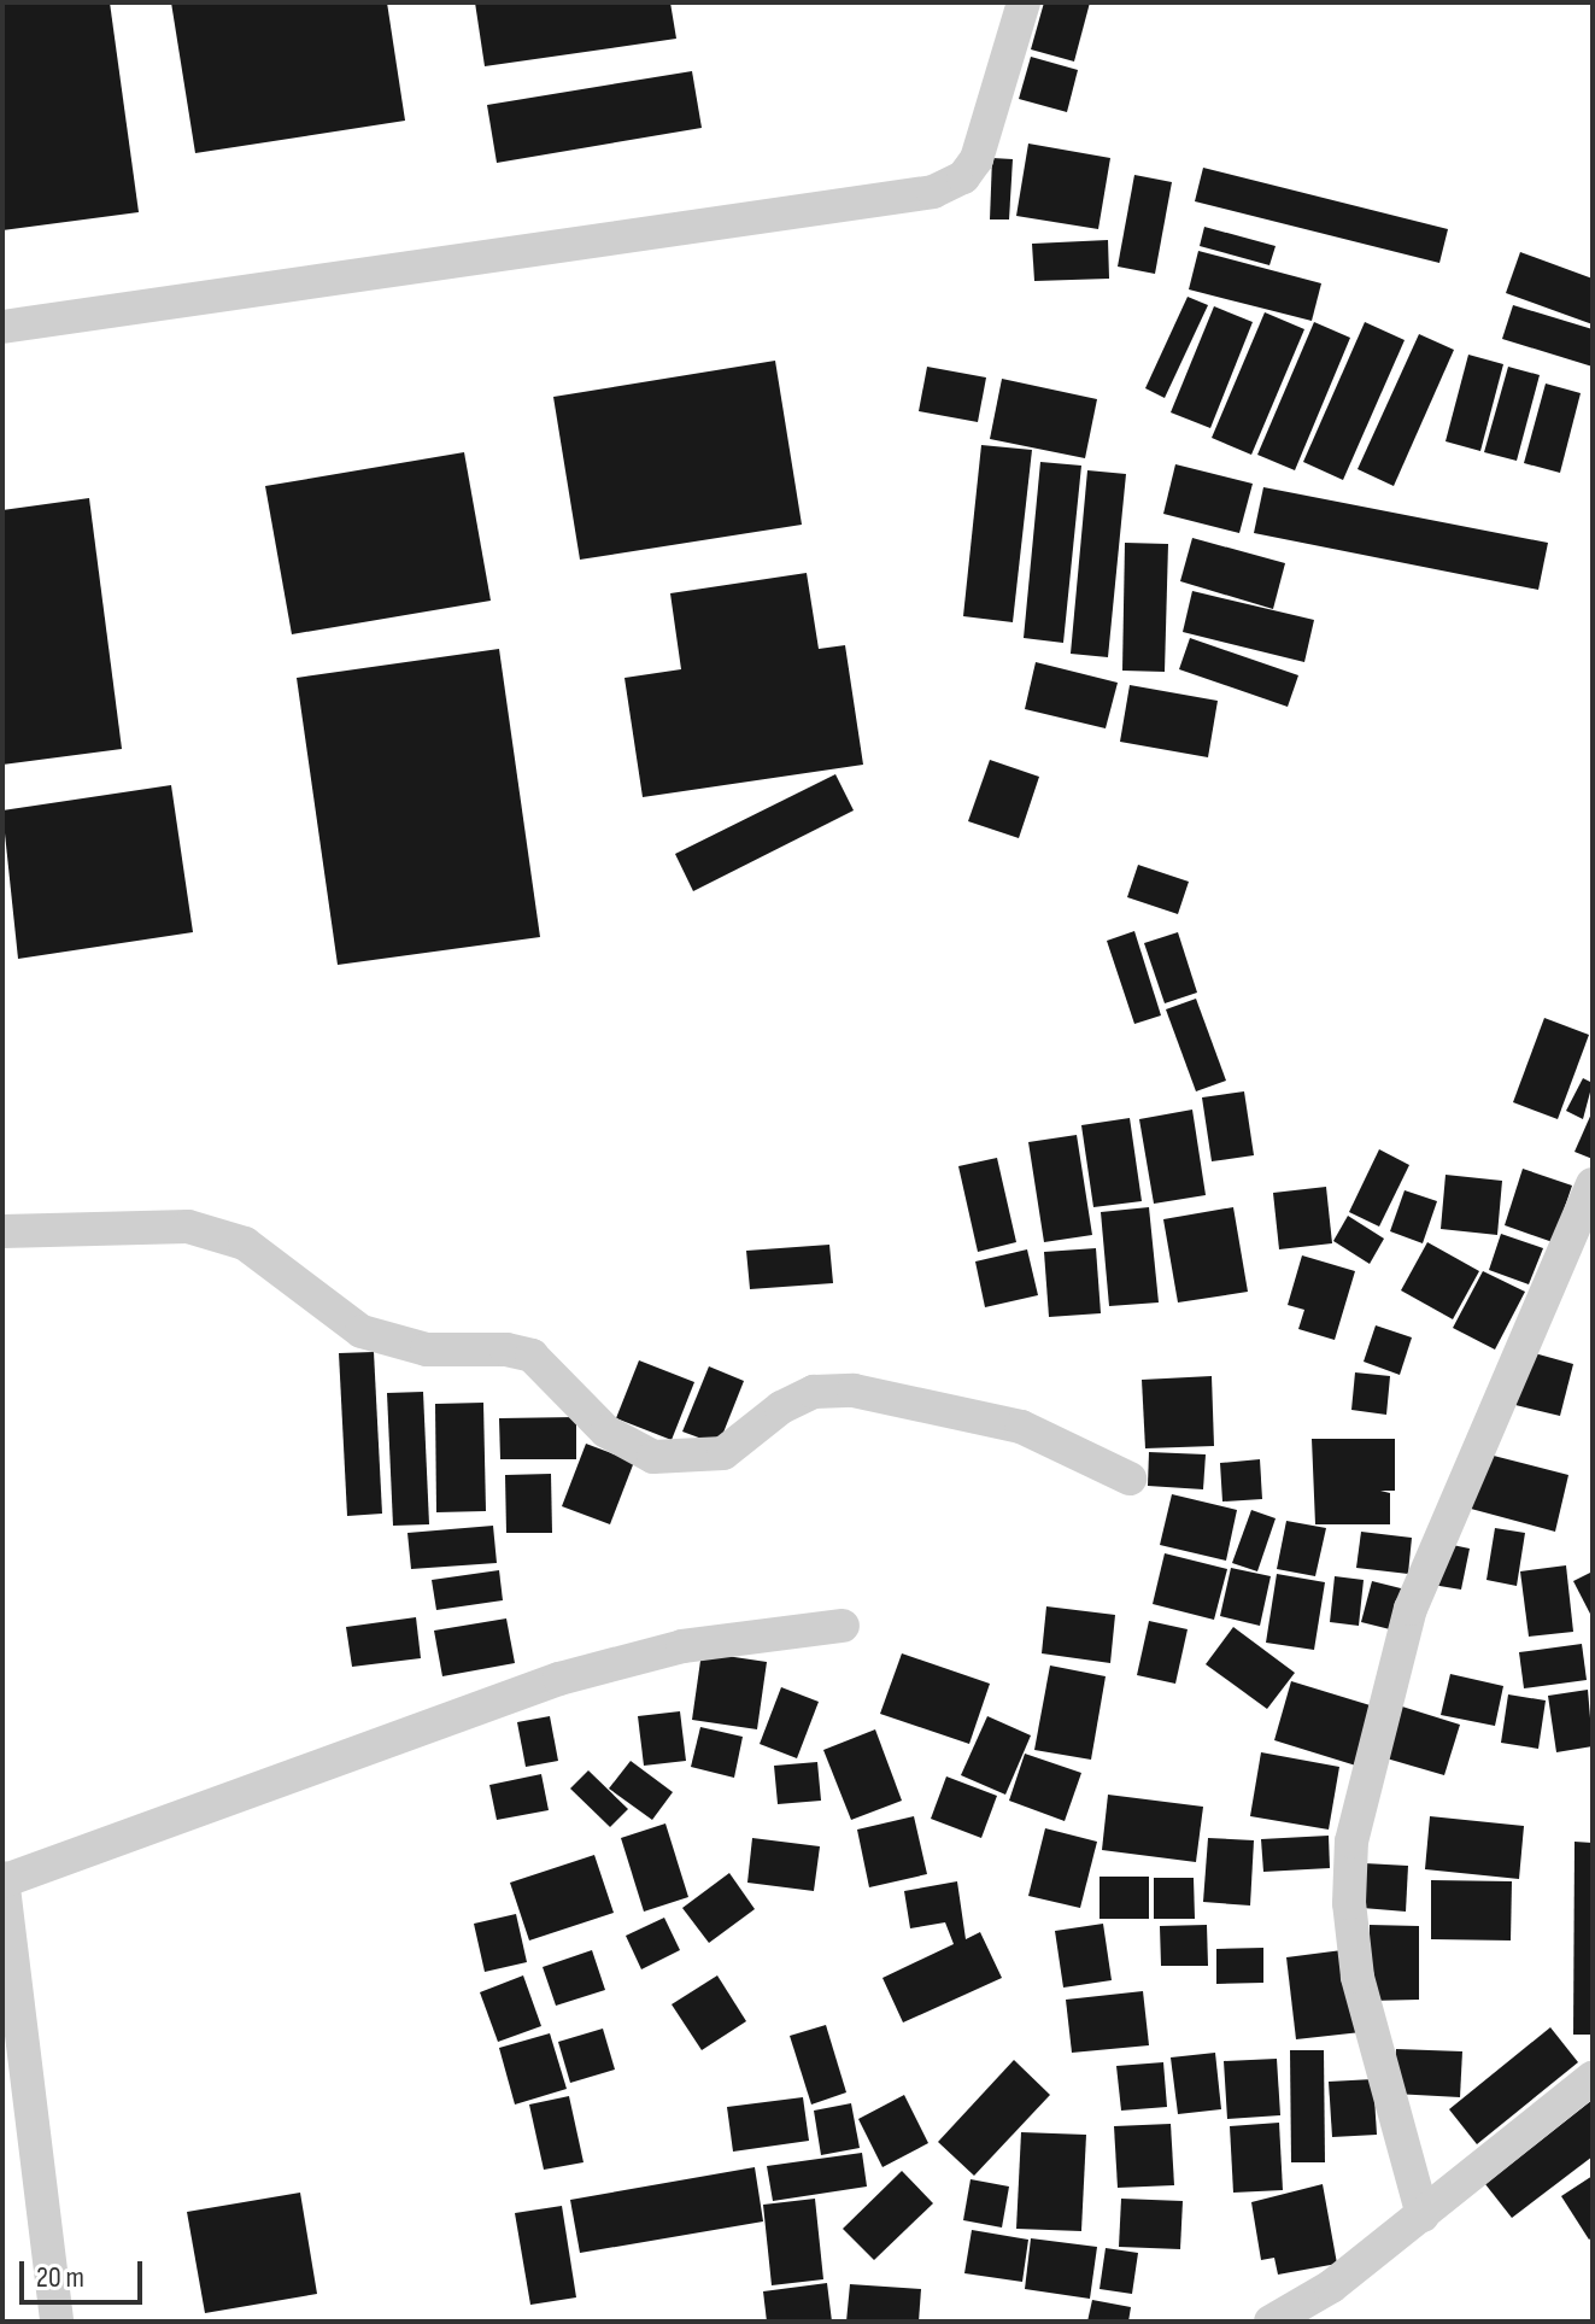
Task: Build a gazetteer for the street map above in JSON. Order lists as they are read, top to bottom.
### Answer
{
  "scale_bar": "20 m"
}
